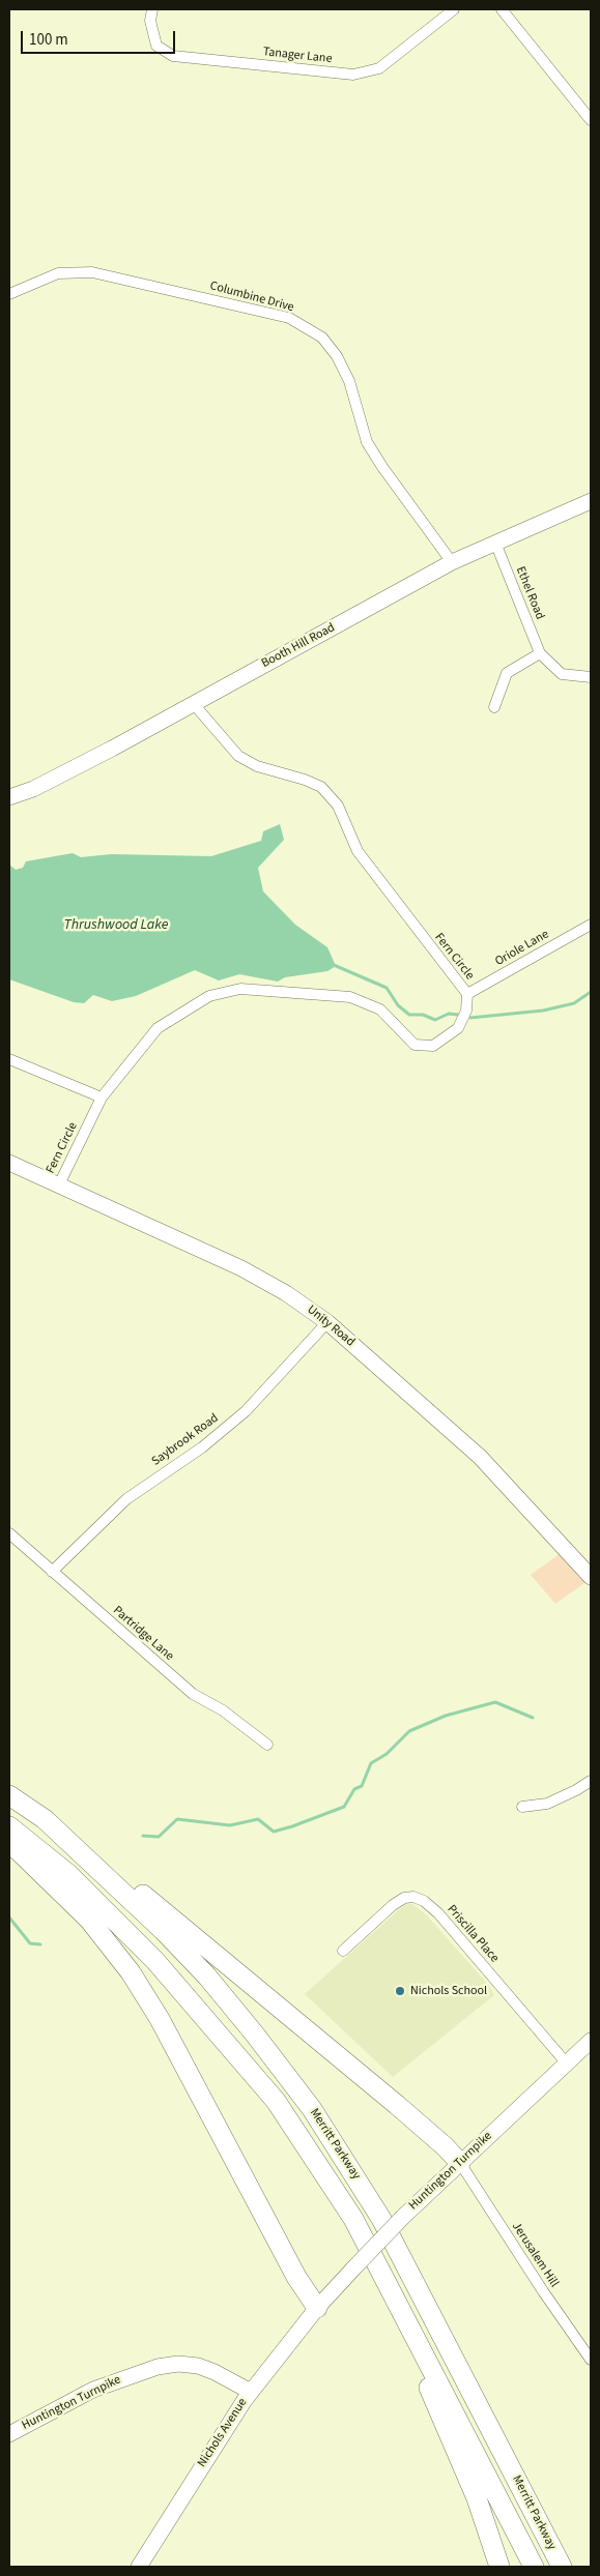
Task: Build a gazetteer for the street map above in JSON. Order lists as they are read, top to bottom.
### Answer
{
  "streets": {
    "highway": ["Merritt Parkway"],
    "main road": [
      "Booth Hill Road",
      "Unity Road",
      "Huntington Turnpike",
      "Nichols Avenue"
    ],
    "street": [
      "Tanager Lane",
      "Columbine Drive",
      "Ethel Road",
      "Oriole Lane",
      "Fern Circle",
      "Saybrook Road",
      "Partridge Lane",
      "Priscilla Place",
      "Jerusalem Hill"
    ]
  },
  "crossings": [
    ["Columbine Drive", "Booth Hill Road"],
    ["Ethel Road", "Booth Hill Road"],
    ["Booth Hill Road", "Fern Circle"],
    ["Oriole Lane", "Fern Circle"],
    ["Fern Circle", "Unity Road"],
    ["Unity Road", "Saybrook Road"],
    ["Saybrook Road", "Partridge Lane"],
    ["Priscilla Place", "Huntington Turnpike"],
    ["Huntington Turnpike", "Jerusalem Hill"],
    ["Huntington Turnpike", "Nichols Avenue"]
  ],
  "water": ["Thrushwood Lake"],
  "places": ["Nichols School"],
  "scale_bar": "100 m"
}
